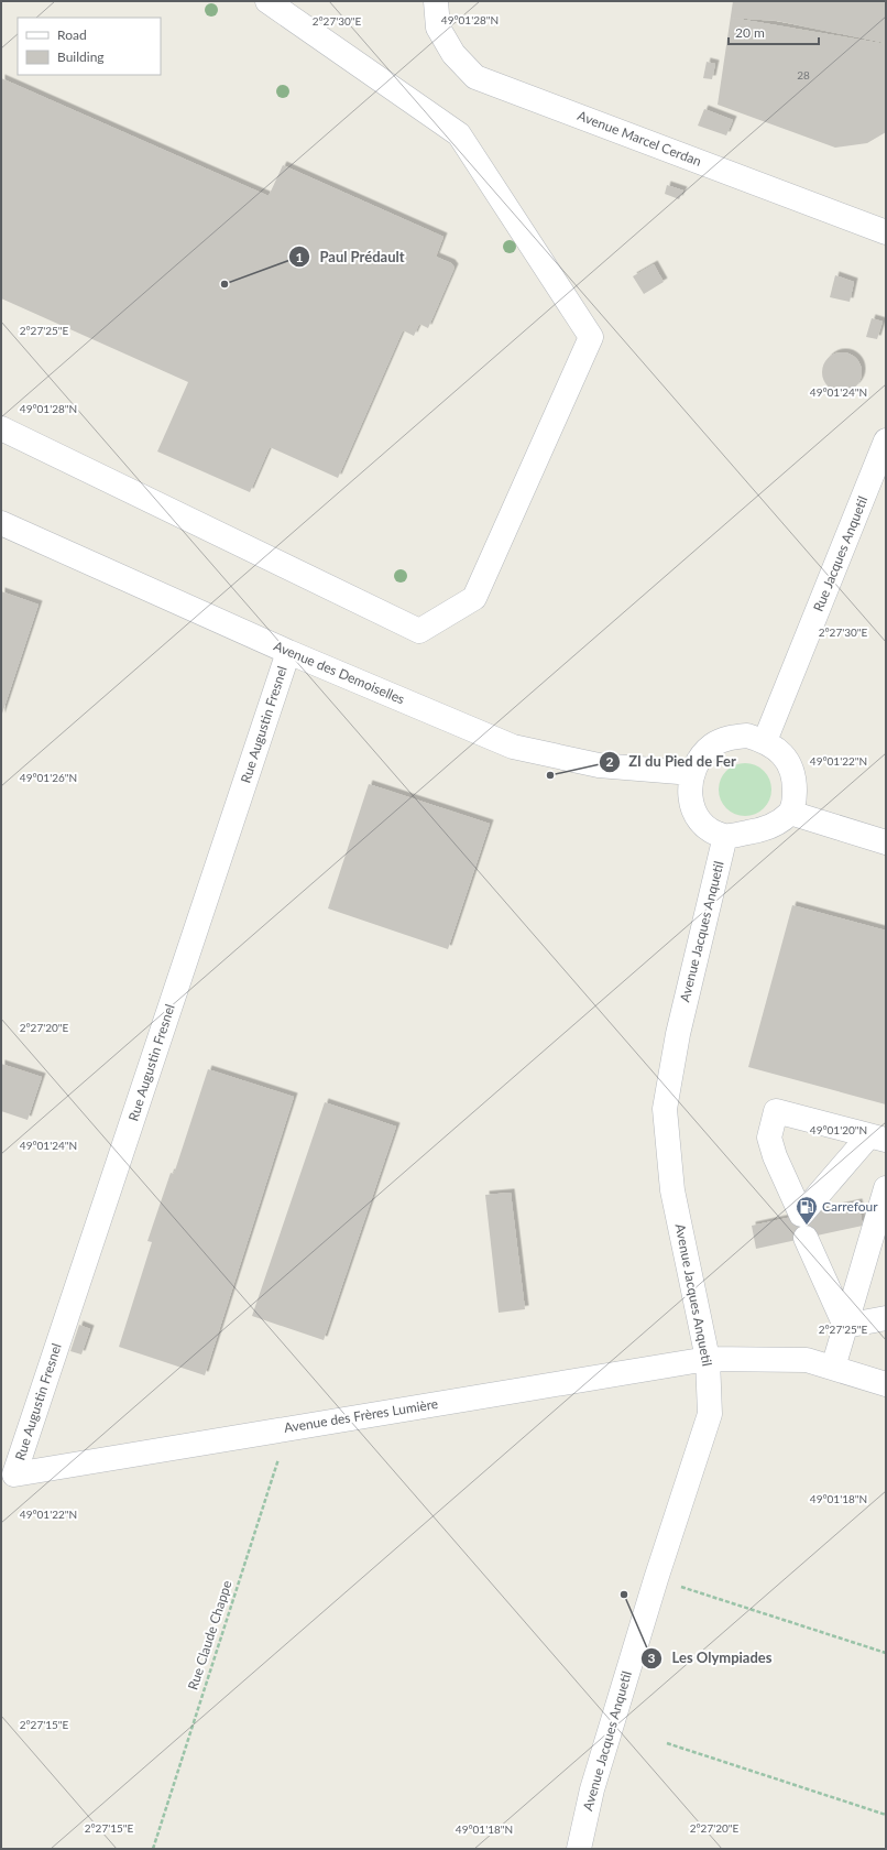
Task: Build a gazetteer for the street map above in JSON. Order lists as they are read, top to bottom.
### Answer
{
  "streets": {
    "street": [
      "Avenue Marcel Cerdan",
      "Rue Jacques Anquetil",
      "Avenue des Demoiselles",
      "Rue Augustin Fresnel",
      "Avenue Jacques Anquetil",
      "Avenue des Frères Lumière"
    ],
    "path": ["Rue Claude Chappe"]
  },
  "crossings": [
    ["Rue Jacques Anquetil", "Avenue des Demoiselles"],
    ["Rue Jacques Anquetil", "Avenue Jacques Anquetil"],
    ["Avenue des Demoiselles", "Rue Augustin Fresnel"],
    ["Avenue des Demoiselles", "Avenue Jacques Anquetil"],
    ["Rue Augustin Fresnel", "Avenue des Frères Lumière"],
    ["Avenue Jacques Anquetil", "Avenue des Frères Lumière"],
    ["Avenue des Frères Lumière", "Rue Claude Chappe"]
  ],
  "places": {
    "other": ["Paul Prédault", "ZI du Pied de Fer", "Les Olympiades"],
    "fuel station": ["Carrefour"]
  },
  "house_numbers": ["28"],
  "legend": ["Road", "Building"],
  "scale_bar": "20 m",
  "coordinates": [
    "49°01'28\"N",
    "2°27'30\"E",
    "2°27'25\"E",
    "49°01'24\"N",
    "49°01'22\"N",
    "49°01'26\"N",
    "2°27'20\"E",
    "49°01'20\"N",
    "49°01'18\"N",
    "2°27'15\"E"
  ]
}
